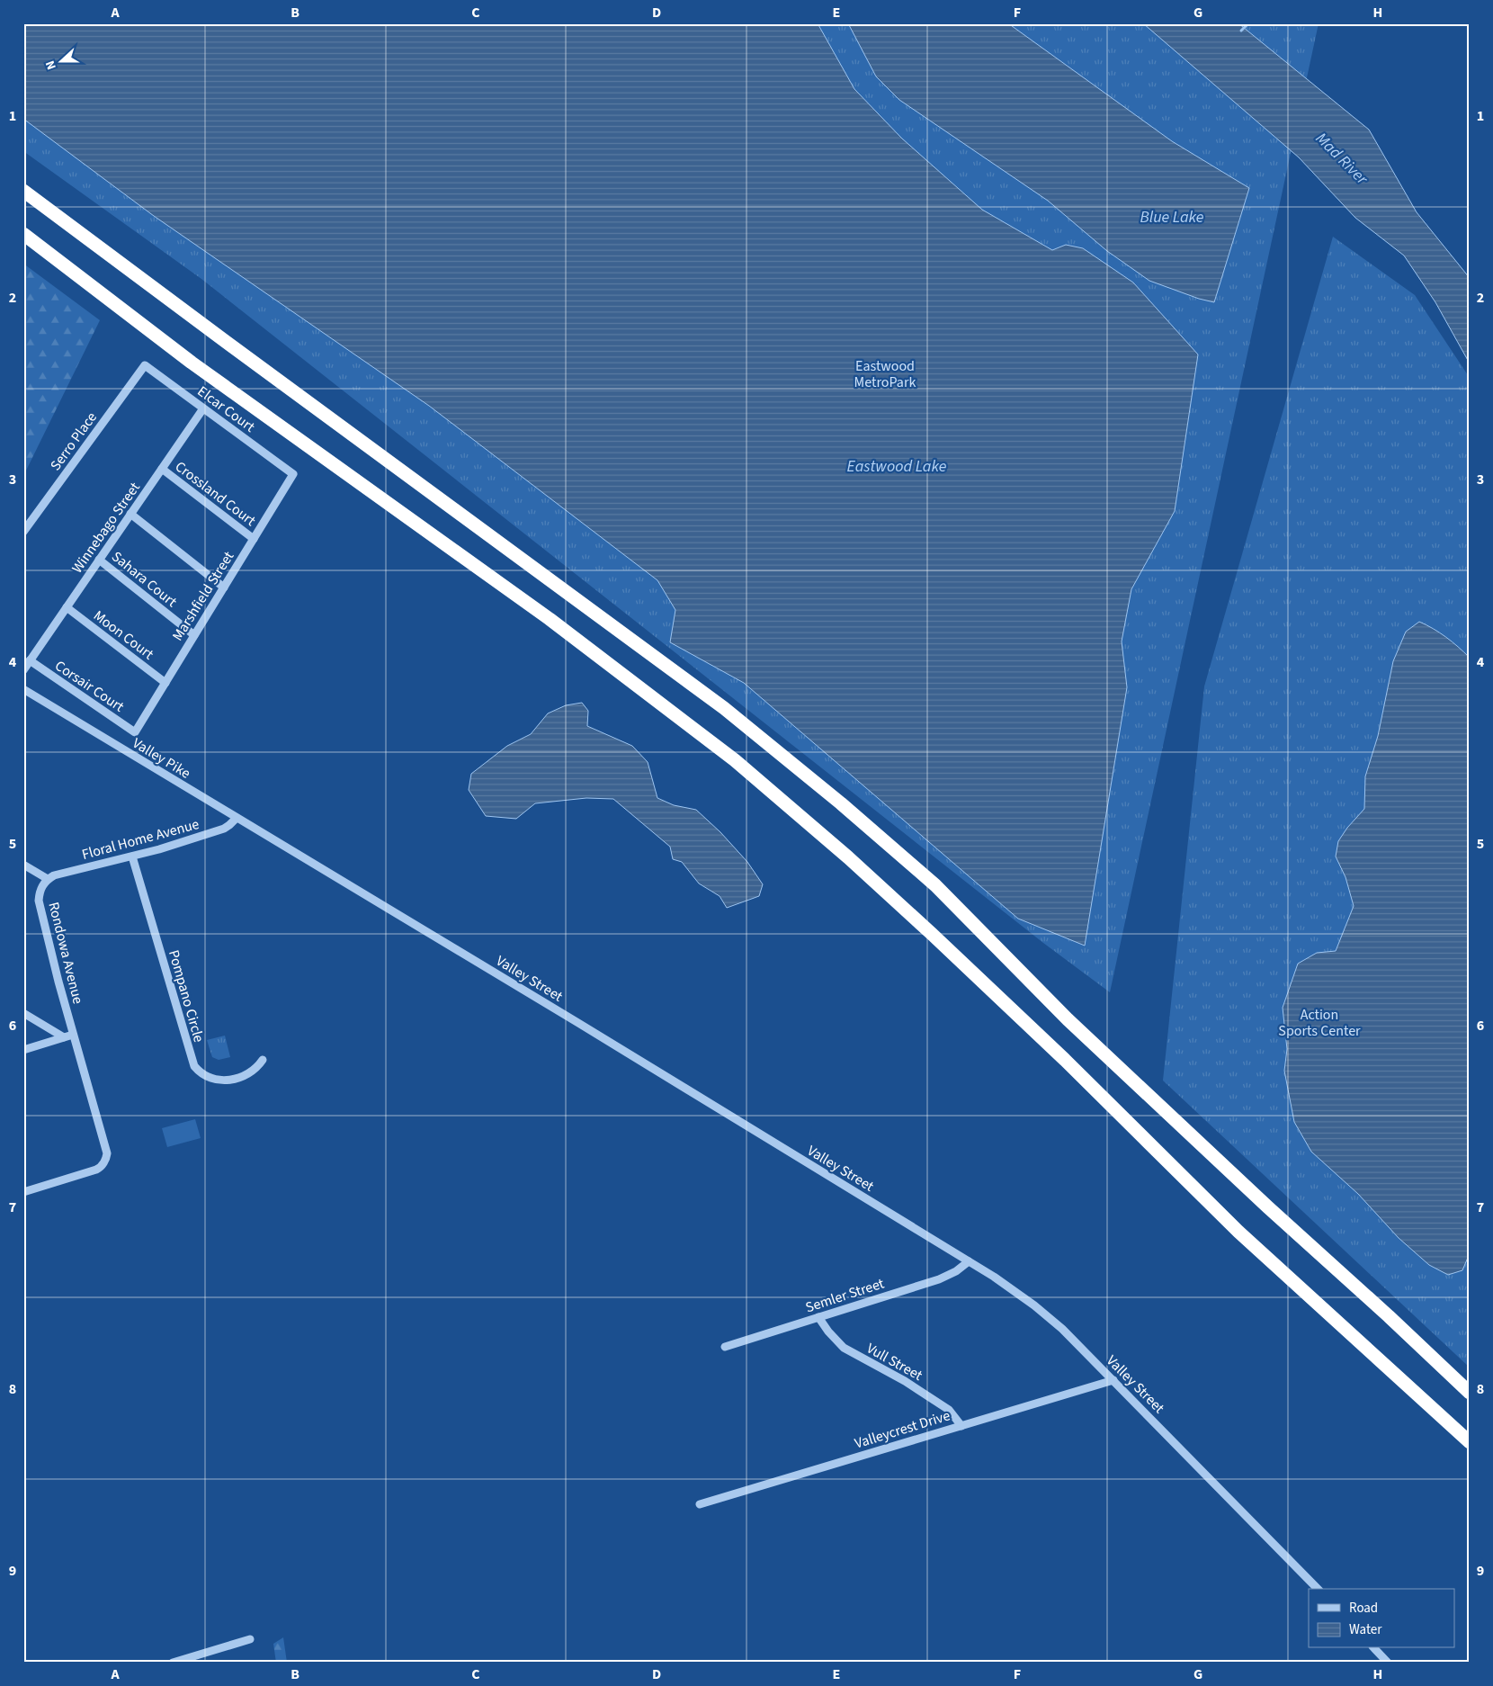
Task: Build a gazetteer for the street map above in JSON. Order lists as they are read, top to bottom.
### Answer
{
  "streets": {
    "street": [
      "Elcar Court",
      "Serro Place",
      "Crossland Court",
      "Winnebago Street",
      "Sahara Court",
      "Marshfield Street",
      "Moon Court",
      "Corsair Court",
      "Valley Pike",
      "Floral Home Avenue",
      "Rondowa Avenue",
      "Valley Street",
      "Pompano Circle",
      "Semler Street",
      "Vull Street",
      "Valleycrest Drive"
    ]
  },
  "crossings": [
    ["Elcar Court", "Serro Place"],
    ["Elcar Court", "Winnebago Street"],
    ["Elcar Court", "Marshfield Street"],
    ["Crossland Court", "Winnebago Street"],
    ["Crossland Court", "Marshfield Street"],
    ["Winnebago Street", "Sahara Court"],
    ["Winnebago Street", "Moon Court"],
    ["Winnebago Street", "Corsair Court"],
    ["Sahara Court", "Marshfield Street"],
    ["Marshfield Street", "Moon Court"],
    ["Marshfield Street", "Corsair Court"],
    ["Valley Pike", "Floral Home Avenue"],
    ["Valley Pike", "Valley Street"],
    ["Floral Home Avenue", "Rondowa Avenue"],
    ["Floral Home Avenue", "Pompano Circle"],
    ["Valley Street", "Semler Street"],
    ["Valley Street", "Valleycrest Drive"],
    ["Semler Street", "Vull Street"],
    ["Vull Street", "Valleycrest Drive"]
  ],
  "water": ["Mad River", "Blue Lake", "Eastwood Lake"],
  "parks": ["Eastwood MetroPark", "Action Sports Center"],
  "legend": ["Road", "Water"],
  "north": "left",
  "grid": {
    "columns": [
      "A",
      "B",
      "C",
      "D",
      "E",
      "F",
      "G",
      "H"
    ],
    "rows": [
      "1",
      "2",
      "3",
      "4",
      "5",
      "6",
      "7",
      "8",
      "9"
    ]
  }
}
